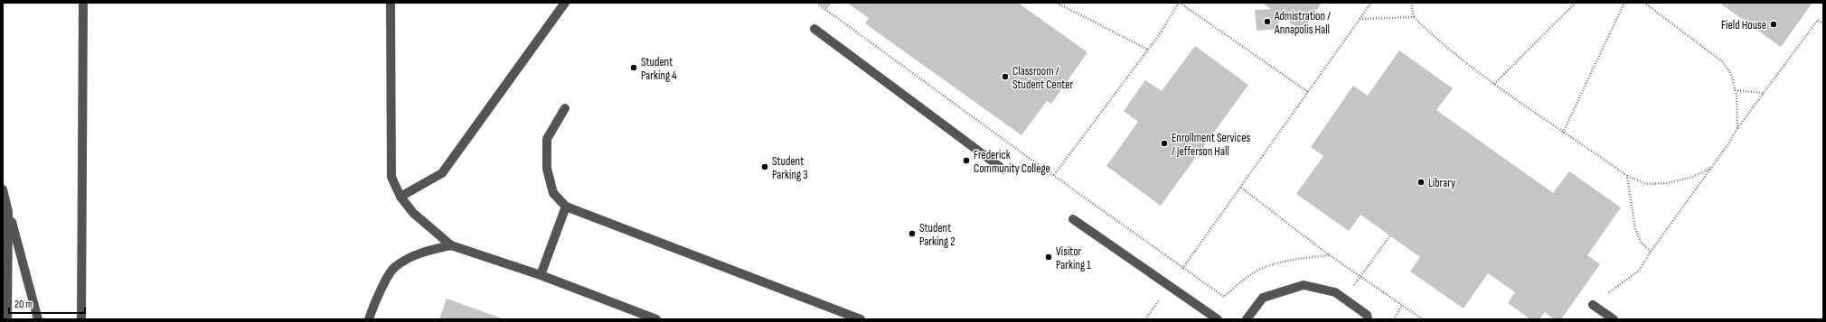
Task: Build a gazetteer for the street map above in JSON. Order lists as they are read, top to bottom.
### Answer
{
  "places": [
    "Admistration / Annapolis Hall",
    "Field House",
    "Student Parking 4",
    "Classroom / Student Center",
    "Enrollment Services / Jefferson Hall",
    "Frederick Community College",
    "Student Parking 3",
    "Library",
    "Student Parking 2",
    "Visitor Parking 1"
  ],
  "scale_bar": "20 m"
}
